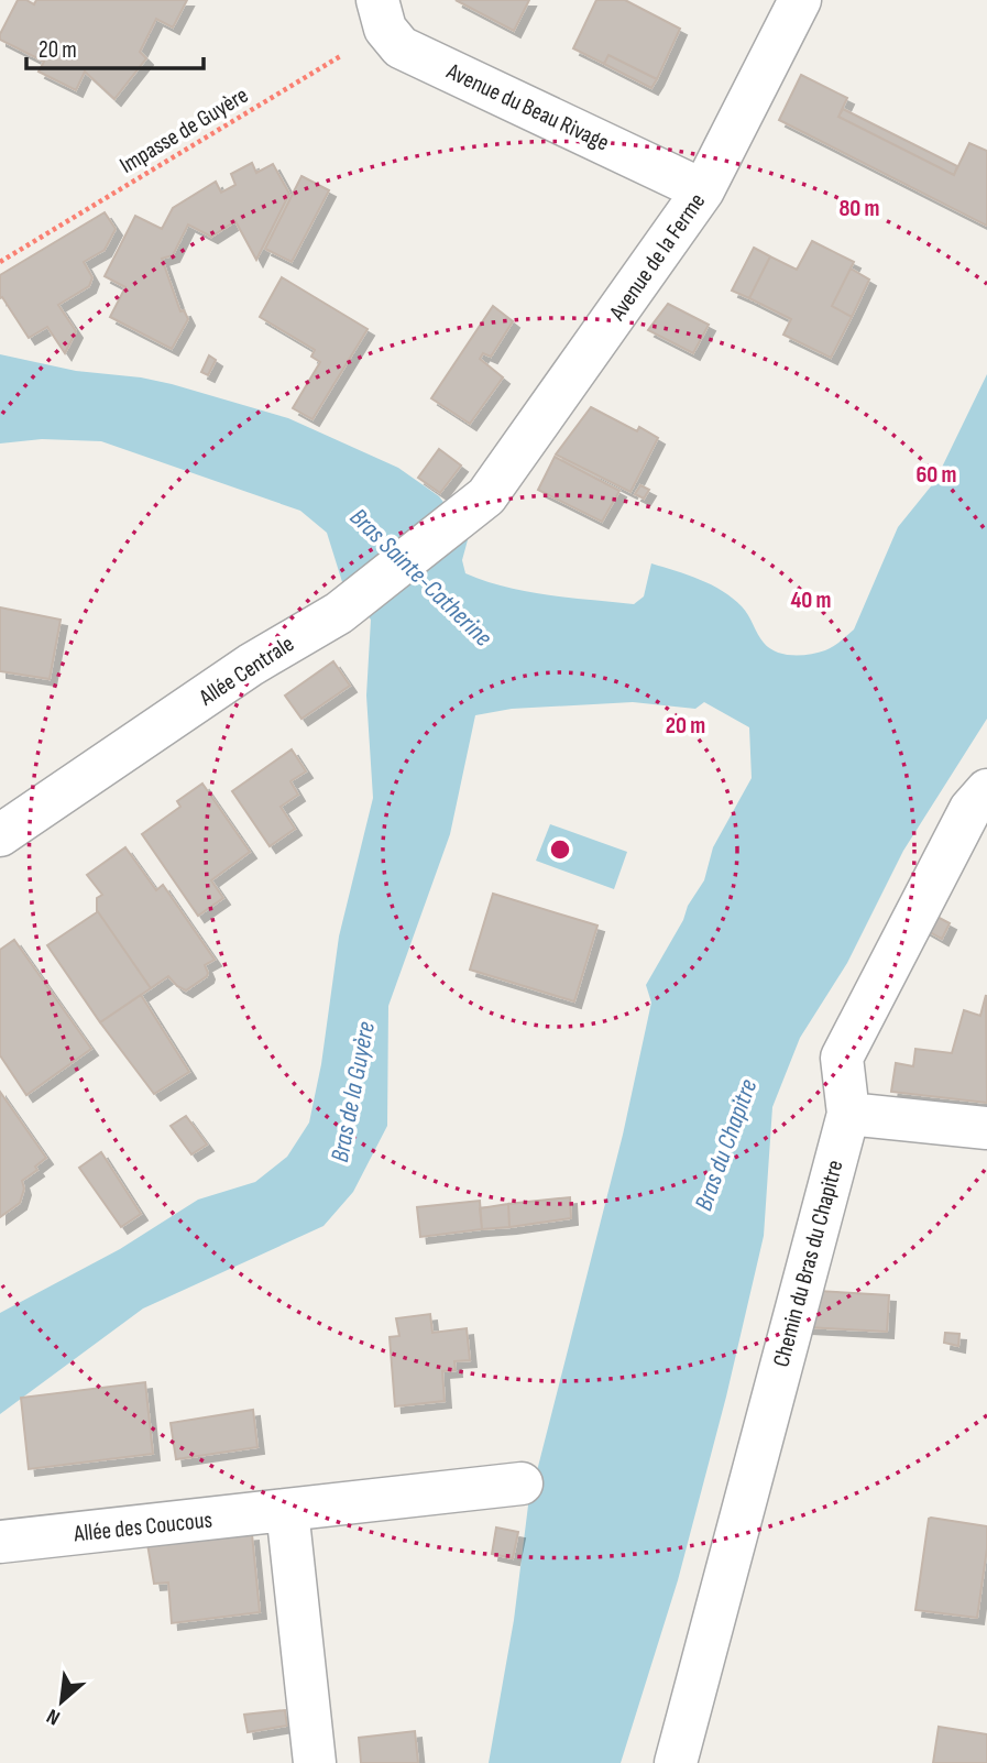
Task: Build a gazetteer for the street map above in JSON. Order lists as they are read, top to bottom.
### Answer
{
  "streets": {
    "street": [
      "Avenue du Beau Rivage",
      "Avenue de la Ferme",
      "Allée Centrale",
      "Chemin du Bras du Chapitre",
      "Allée des Coucous"
    ],
    "path": ["Impasse de Guyère"]
  },
  "crossings": [
    ["Avenue du Beau Rivage", "Impasse de Guyère"],
    ["Avenue du Beau Rivage", "Avenue de la Ferme"],
    ["Avenue de la Ferme", "Allée Centrale"]
  ],
  "water": ["Bras Sainte-Catherine", "Bras de la Guyère", "Bras du Chapitre"],
  "scale_bar": "20 m",
  "north": "bottom left",
  "rings": [
    "80 m",
    "60 m",
    "40 m",
    "20 m"
  ]
}
